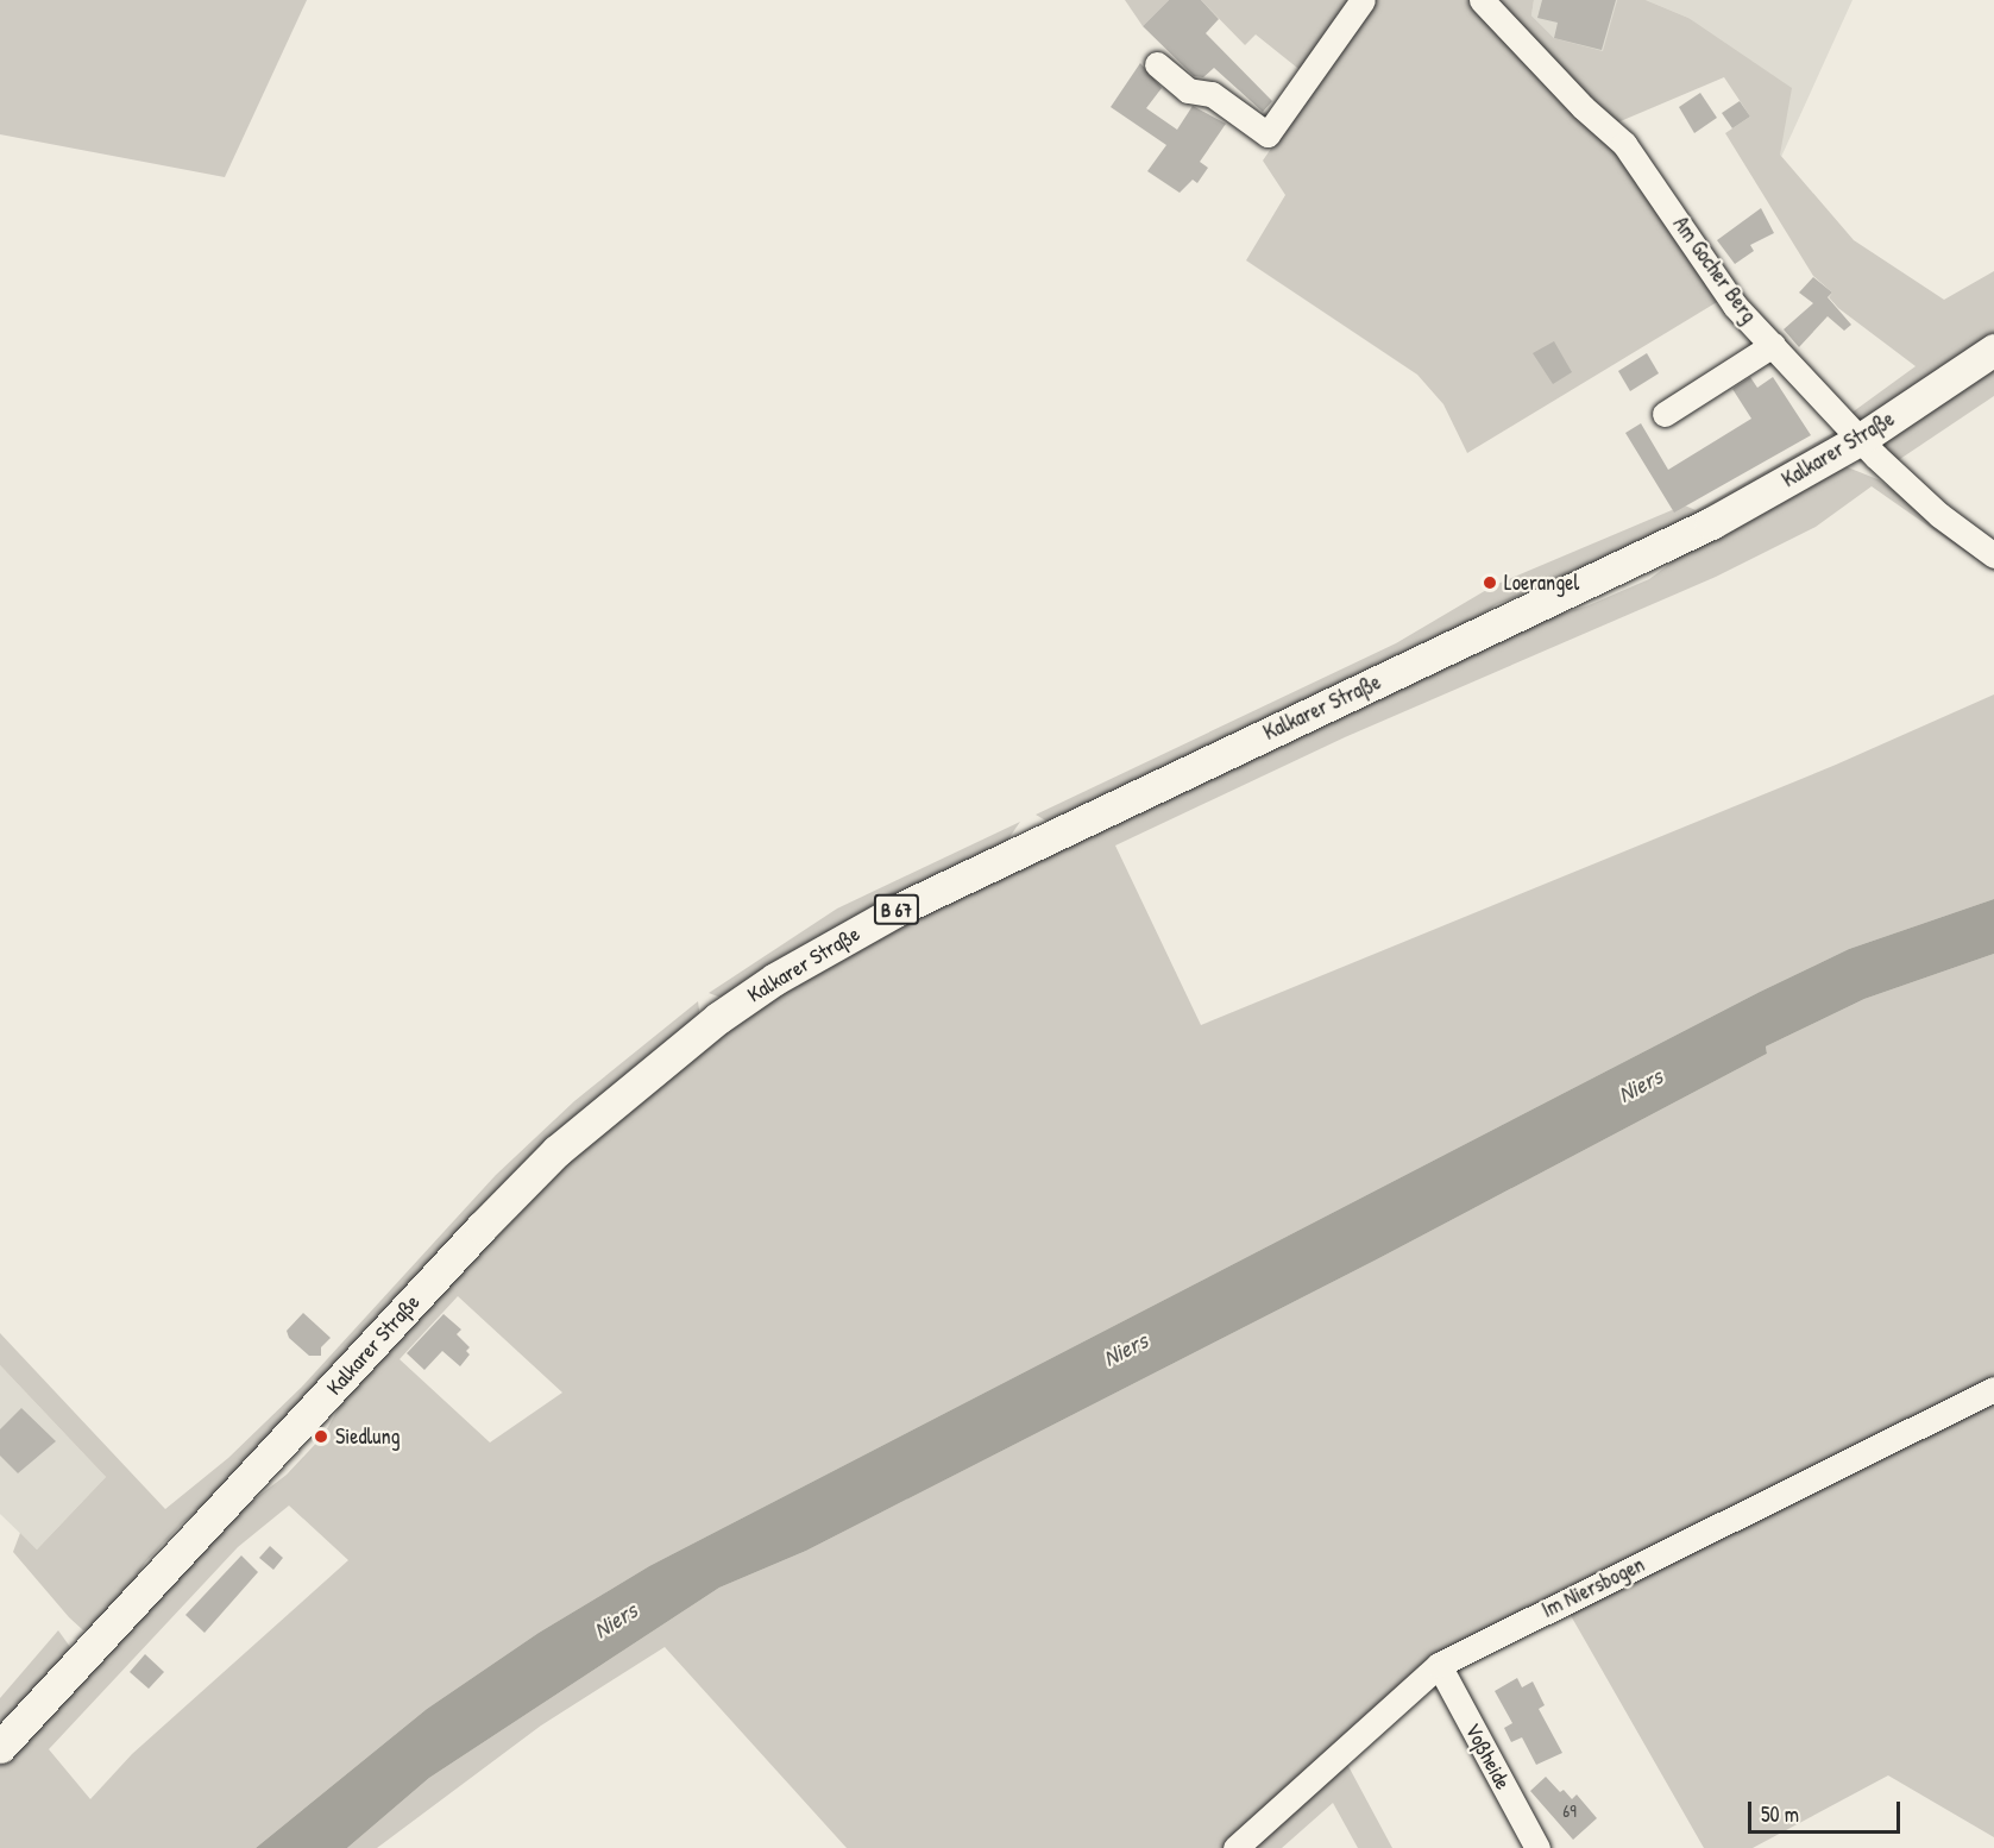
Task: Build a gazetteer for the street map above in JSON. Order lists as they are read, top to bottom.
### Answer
{
  "streets": {
    "main road": ["Kalkarer Straße", "B 67"],
    "street": ["Am Gocher Berg", "Im Niersbogen", "Voßheide"]
  },
  "crossings": [
    ["Am Gocher Berg", "Kalkarer Straße"],
    ["Im Niersbogen", "Voßheide"]
  ],
  "water": ["Niers"],
  "places": ["Loerangel", "Siedlung"],
  "house_numbers": ["69"],
  "scale_bar": "50 m"
}
